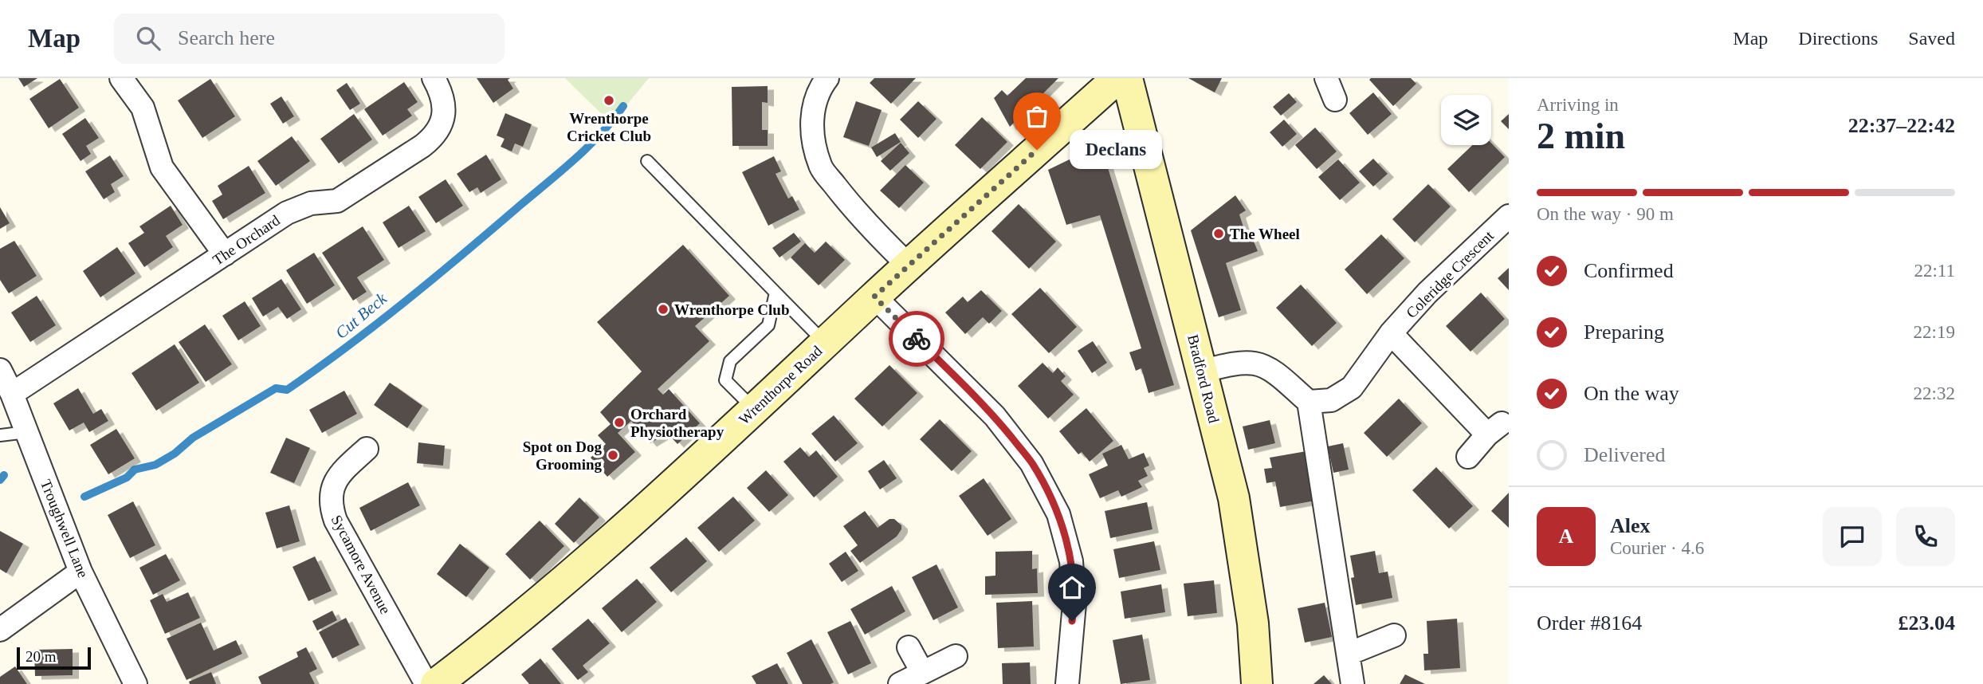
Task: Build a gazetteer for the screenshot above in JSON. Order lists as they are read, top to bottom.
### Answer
{
  "streets": {
    "street": [
      "The Orchard",
      "Coleridge Crescent",
      "Bradford Road",
      "Wrenthorpe Road",
      "Troughwell Lane",
      "Sycamore Avenue"
    ]
  },
  "crossings": [
    ["The Orchard", "Troughwell Lane"]
  ],
  "water": ["Cut Beck"],
  "places": [
    "Wrenthorpe Cricket Club",
    "Declans",
    "The Wheel",
    "Wrenthorpe Club",
    "Orchard Physiotherapy",
    "Spot on Dog Grooming"
  ],
  "scale_bar": "20 m",
  "page": {
    "header": "Map",
    "search": "Search here",
    "nav": ["Map", "Directions", "Saved"],
    "heading": ["2 min", "Arriving in", "22:37–22:42"],
    "panel": [
      "Alex",
      "Courier · 4.6",
      "Order #8164",
      "£23.04"
    ],
    "bubble": "Declans",
    "bar": "On the way · 90 m",
    "list": [
      ["Confirmed", "22:11"],
      ["Preparing", "22:19"],
      ["On the way", "22:32"],
      "Delivered"
    ],
    "round": "A",
    "scale": "20 m"
  }
}
